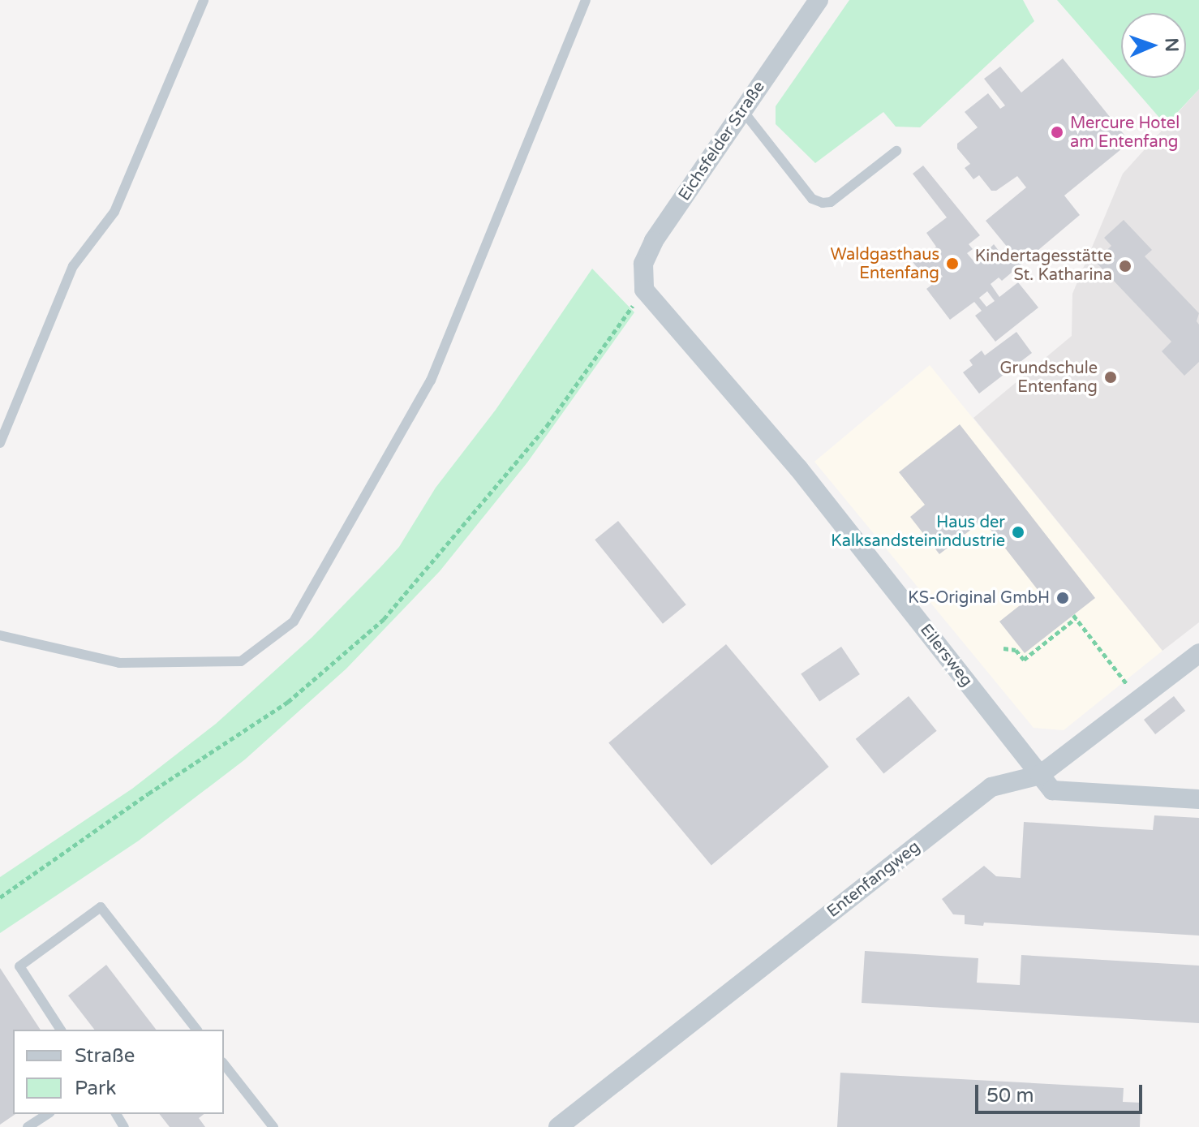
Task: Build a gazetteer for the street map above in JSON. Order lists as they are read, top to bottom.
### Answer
{
  "streets": {
    "street": ["Eichsfelder Straße", "Eilersweg", "Entenfangweg"]
  },
  "crossings": [
    ["Eichsfelder Straße", "Eilersweg"],
    ["Eilersweg", "Entenfangweg"]
  ],
  "places": [
    "Mercure Hotel am Entenfang",
    "Waldgasthaus Entenfang",
    "Kindertagesstätte St. Katharina",
    "Grundschule Entenfang",
    "Haus der Kalksandsteinindustrie",
    "KS-Original GmbH"
  ],
  "legend": ["Straße", "Park"],
  "scale_bar": "50 m",
  "north": "right"
}
